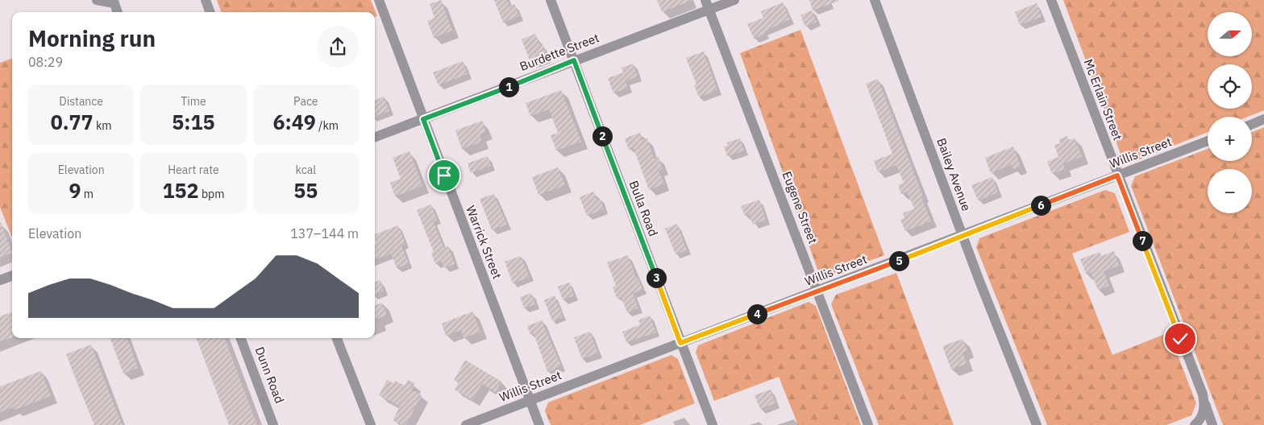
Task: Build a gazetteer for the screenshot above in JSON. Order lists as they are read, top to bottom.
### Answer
{
  "streets": {
    "street": [
      "Burdette Street",
      "Mc Erlain Street",
      "Willis Street",
      "Bailey Avenue",
      "Eugene Street",
      "Bulla Road",
      "Warrick Street",
      "Dunn Road"
    ]
  },
  "crossings": [
    ["Burdette Street", "Eugene Street"],
    ["Burdette Street", "Bulla Road"],
    ["Burdette Street", "Warrick Street"],
    ["Mc Erlain Street", "Willis Street"],
    ["Willis Street", "Bailey Avenue"],
    ["Willis Street", "Eugene Street"],
    ["Willis Street", "Bulla Road"],
    ["Willis Street", "Warrick Street"]
  ],
  "north": "right",
  "page": {
    "map_buttons": ["+", "−"],
    "heading": ["Morning run", "08:29"],
    "pins": [
      "1",
      "2",
      "6",
      "7",
      "5",
      "3",
      "4"
    ],
    "stats": [
      ["Distance", "0.77 km"],
      ["Time", "5:15"],
      ["Pace", "6:49 /km"],
      ["Elevation", "9 m"],
      ["Heart rate", "152 bpm"],
      ["kcal", "55"]
    ],
    "chart": ["Elevation", "137–144 m"]
  }
}
